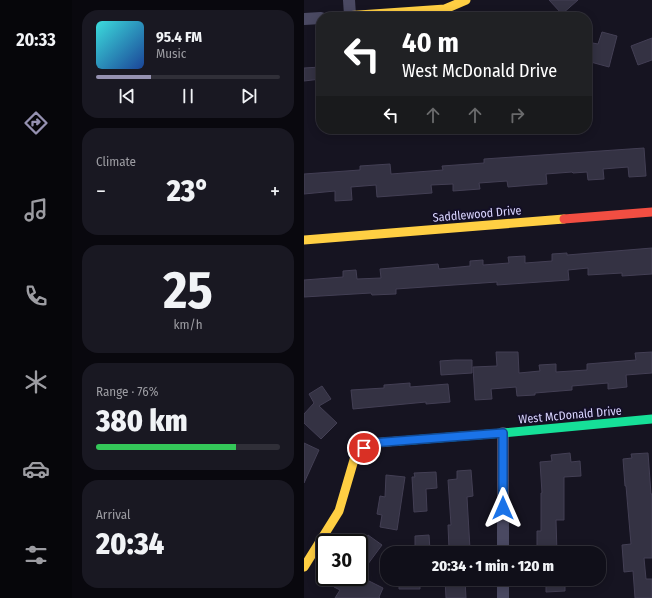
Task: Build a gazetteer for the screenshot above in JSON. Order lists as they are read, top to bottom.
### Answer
{
  "streets": {
    "street": ["Saddlewood Drive", "West McDonald Drive"]
  },
  "page": {
    "tabs": "20:33",
    "turn": ["40 m", "West McDonald Drive"],
    "song": ["95.4 FM", "Music"],
    "tile": [
      "Climate",
      ["25", "km/h"],
      ["Range · 76%", "380 km"],
      ["Arrival", "20:34"]
    ],
    "heat": ["−", "23°", "+"],
    "limit": "30",
    "trip": "20:34 · 1 min · 120 m"
  }
}
